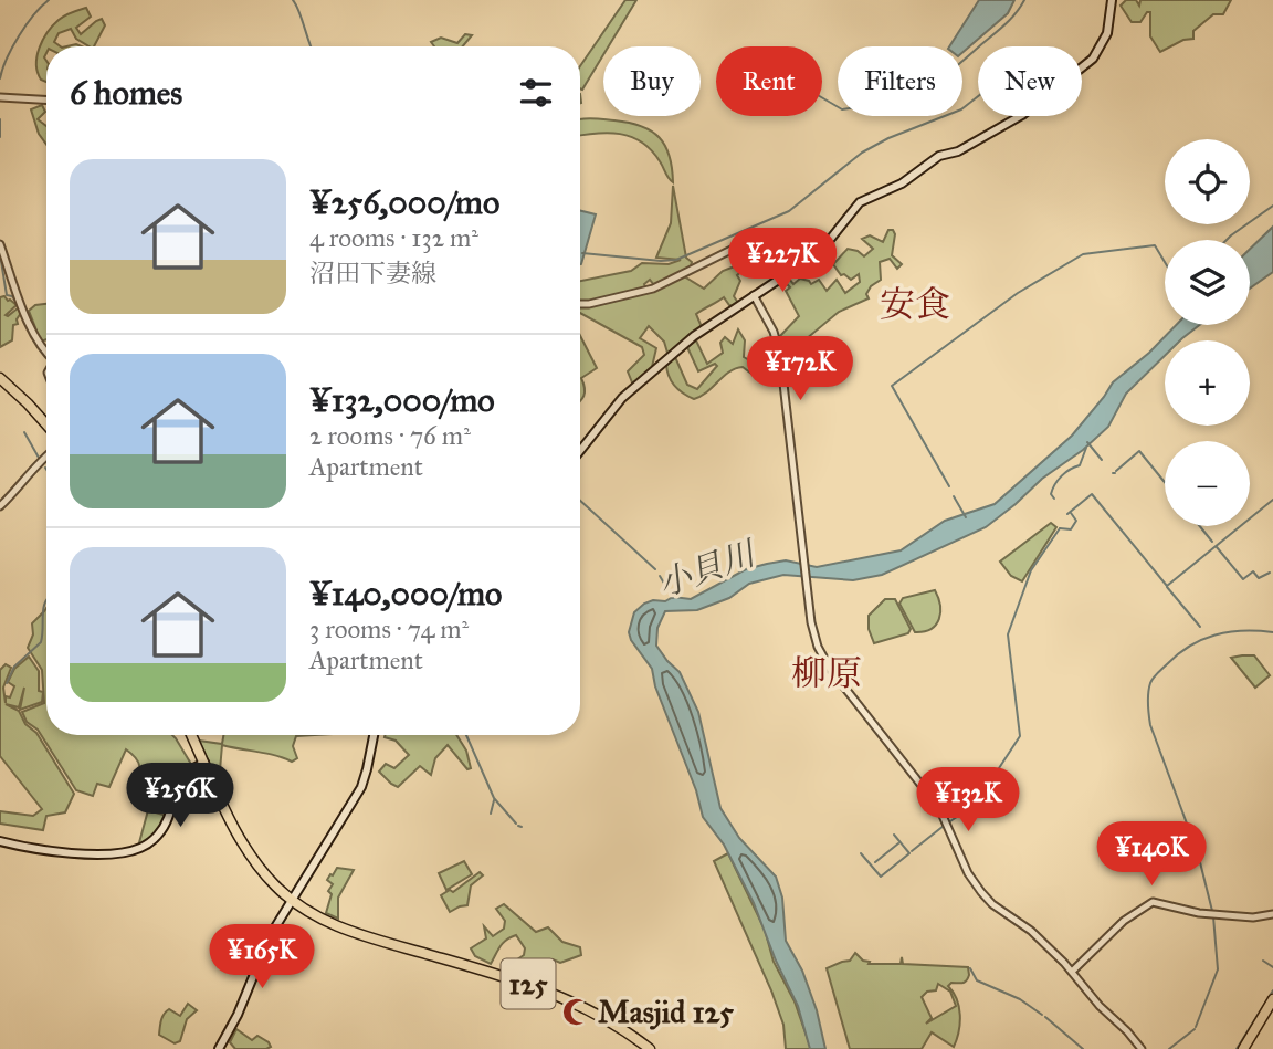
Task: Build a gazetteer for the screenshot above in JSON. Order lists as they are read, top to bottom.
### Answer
{
  "streets": {
    "highway": ["125"]
  },
  "districts": ["安食", "柳原"],
  "water": ["小貝川"],
  "places": {
    "mosque": ["Masjid 125"]
  },
  "page": {
    "chip": [
      "Buy",
      "Rent",
      "Filters",
      "New"
    ],
    "heading": "6 homes",
    "map_buttons": ["+", "−"],
    "list": [
      {
        "name": "¥256,000/mo",
        "note": "4 rooms · 132 m² · 沼田下妻線"
      },
      {
        "name": "¥132,000/mo",
        "note": "2 rooms · 76 m² · Apartment"
      },
      {
        "name": "¥140,000/mo",
        "note": "3 rooms · 74 m² · Apartment"
      }
    ],
    "price": [
      "¥227K",
      "¥172K",
      "¥256K",
      "¥132K",
      "¥140K",
      "¥165K"
    ]
  }
}
